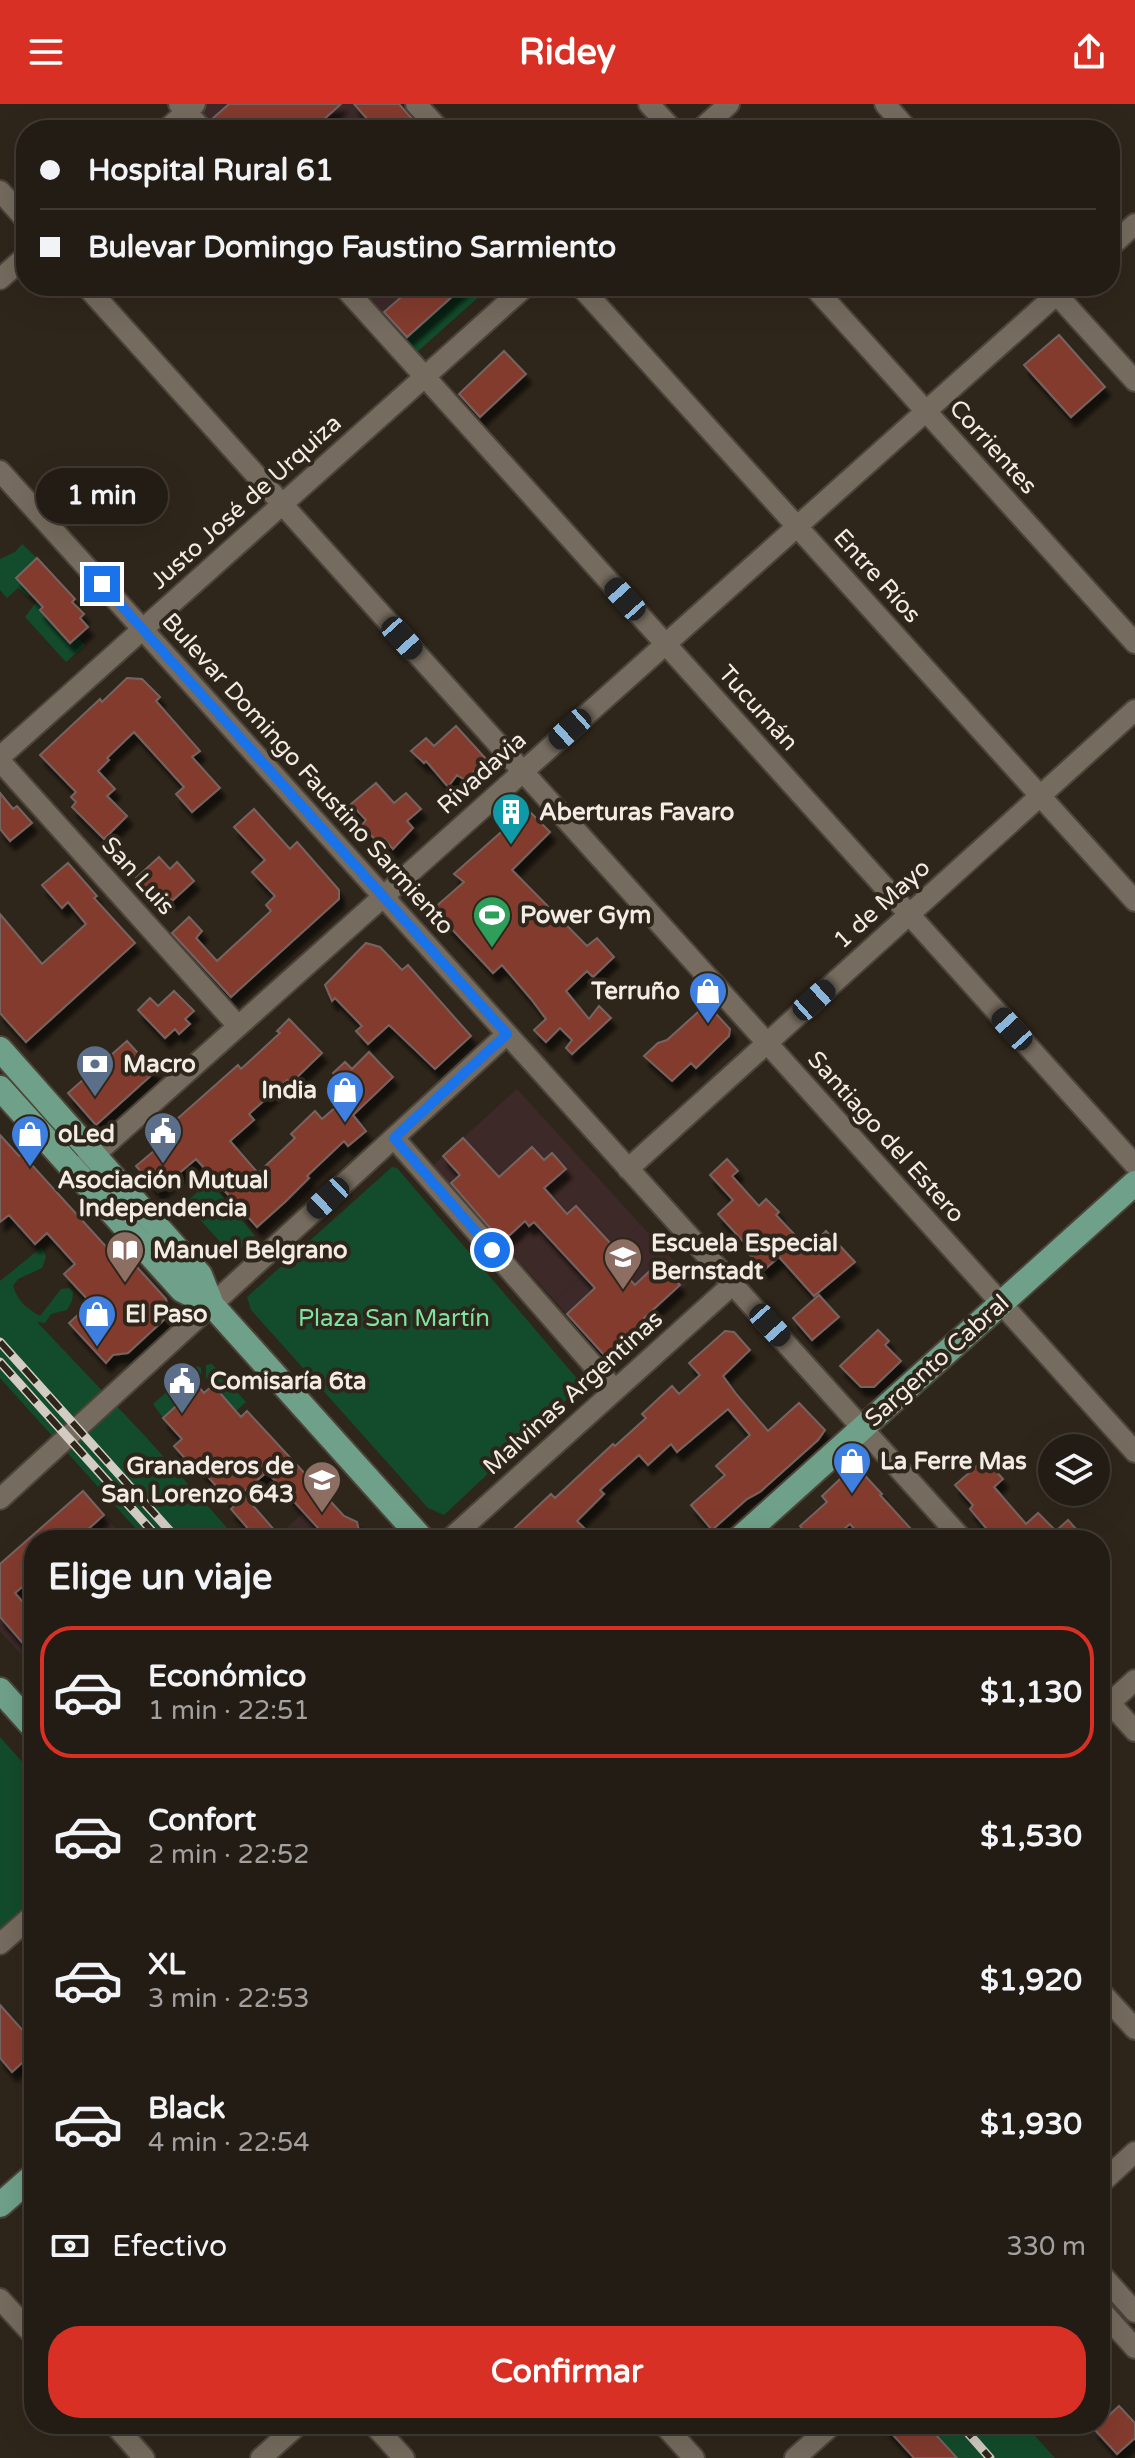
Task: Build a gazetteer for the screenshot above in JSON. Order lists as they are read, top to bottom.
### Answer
{
  "streets": {
    "main road": ["Sargento Cabral"],
    "street": [
      "Corrientes",
      "Justo José de Urquiza",
      "Entre Ríos",
      "Tucumán",
      "Rivadavia",
      "Bulevar Domingo Faustino Sarmiento",
      "San Luis",
      "1 de Mayo",
      "Santiago del Estero",
      "Malvinas Argentinas"
    ]
  },
  "crossings": [
    ["Corrientes", "Rivadavia"],
    ["Justo José de Urquiza", "Tucumán"],
    ["Justo José de Urquiza", "Bulevar Domingo Faustino Sarmiento"],
    ["Justo José de Urquiza", "San Luis"],
    ["Justo José de Urquiza", "Santiago del Estero"],
    ["Entre Ríos", "Rivadavia"],
    ["Entre Ríos", "1 de Mayo"],
    ["Tucumán", "Rivadavia"],
    ["Tucumán", "1 de Mayo"],
    ["Rivadavia", "Bulevar Domingo Faustino Sarmiento"],
    ["Rivadavia", "San Luis"],
    ["Rivadavia", "Santiago del Estero"],
    ["Bulevar Domingo Faustino Sarmiento", "1 de Mayo"],
    ["Bulevar Domingo Faustino Sarmiento", "Sargento Cabral"],
    ["Bulevar Domingo Faustino Sarmiento", "Malvinas Argentinas"],
    ["1 de Mayo", "Santiago del Estero"],
    ["Santiago del Estero", "Sargento Cabral"]
  ],
  "parks": ["Plaza San Martín"],
  "places": {
    "building": ["Aberturas Favaro"],
    "sports": ["Power Gym"],
    "shop": [
      "Terruño",
      "India",
      "oLed",
      "El Paso",
      "La Ferre Mas"
    ],
    "bank": ["Macro"],
    "public building": ["Asociación Mutual Independencia", "Comisaría 6ta"],
    "library": ["Manuel Belgrano"],
    "school or university": ["Escuela Especial Bernstadt", "Granaderos de San Lorenzo 643"]
  },
  "page": {
    "header": "Ridey",
    "banner": ["Hospital Rural 61", "Bulevar Domingo Faustino Sarmiento"],
    "bubble": "1 min",
    "heading": "Elige un viaje",
    "list": [
      {
        "name": "Económico",
        "note": "1 min · 22:51",
        "value": "$1,130"
      },
      {
        "name": "Confort",
        "note": "2 min · 22:52",
        "value": "$1,530"
      },
      {
        "name": "XL",
        "note": "3 min · 22:53",
        "value": "$1,920"
      },
      {
        "name": "Black",
        "note": "4 min · 22:54",
        "value": "$1,930"
      }
    ],
    "pay": ["Efectivo", "330 m"],
    "buttons": "Confirmar"
  }
}
